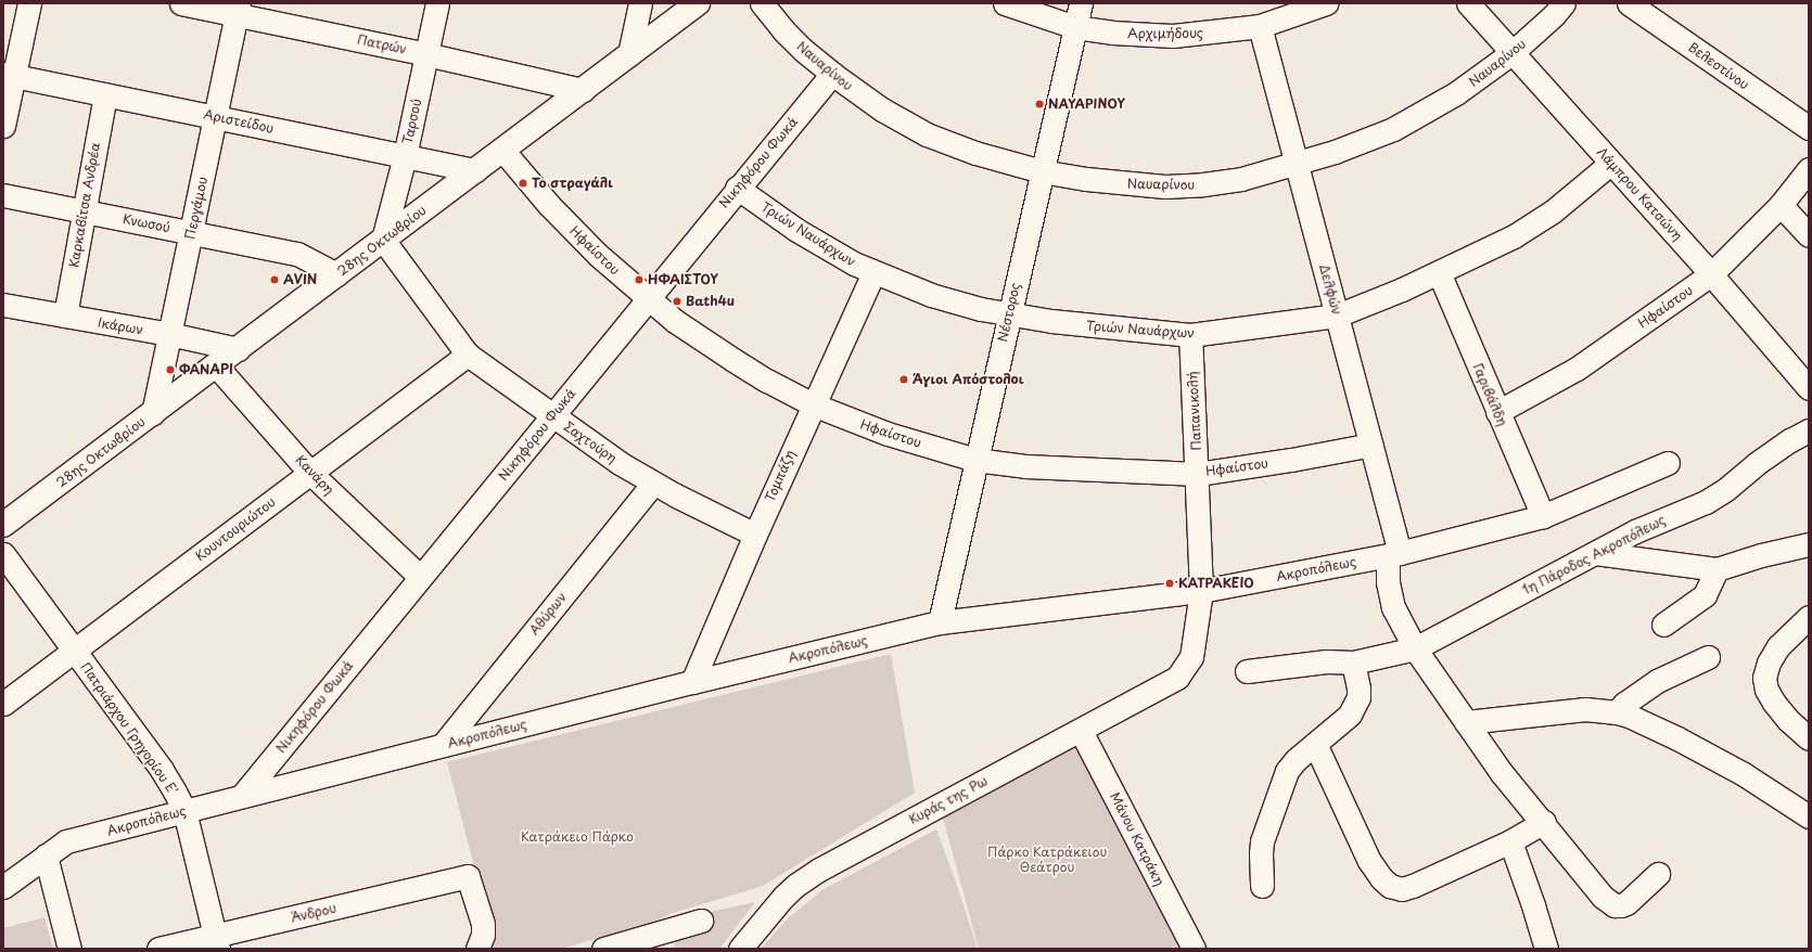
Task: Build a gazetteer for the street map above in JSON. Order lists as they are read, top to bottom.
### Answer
{
  "streets": {
    "main road": ["28ης Οκτωβρίου"],
    "street": [
      "Αρχιμήδους",
      "Πατρών",
      "Ναυαρίνου",
      "Βελεστίνου",
      "Αριστείδου",
      "Ταρσού",
      "Νικηφόρου Φωκά",
      "Λάμπρου Κατσώνη",
      "Καρκαβίτσα Ανδρέα",
      "Περγάμου",
      "Κνωσού",
      "Τριών Ναυάρχων",
      "Ηφαίστου",
      "Δελφών",
      "Νέστορος",
      "Ικάρων",
      "Γαριβάλδη",
      "Παπανικολή",
      "Σαχτούρη",
      "Κανάρη",
      "Τομπάζη",
      "Κουντουριώτου",
      "1η Πάροδος Ακροπόλεως",
      "Ακροπόλεως",
      "Αθύρων",
      "Πατριάρχου Γρηγορίου Ε'",
      "Κυράς της Ρω",
      "Μάνου Κατράκη",
      "Άνδρου"
    ]
  },
  "crossings": [
    ["Αρχιμήδους", "Δελφών"],
    ["Αρχιμήδους", "Νέστορος"],
    ["Πατρών", "Ταρσού"],
    ["Πατρών", "Περγάμου"],
    ["Πατρών", "28ης Οκτωβρίου"],
    ["Ναυαρίνου", "Νικηφόρου Φωκά"],
    ["Ναυαρίνου", "Λάμπρου Κατσώνη"],
    ["Ναυαρίνου", "Δελφών"],
    ["Ναυαρίνου", "Νέστορος"],
    ["Αριστείδου", "Ταρσού"],
    ["Αριστείδου", "Καρκαβίτσα Ανδρέα"],
    ["Αριστείδου", "Περγάμου"],
    ["Αριστείδου", "28ης Οκτωβρίου"],
    ["Ταρσού", "28ης Οκτωβρίου"],
    ["Ταρσού", "Σαχτούρη"],
    ["Νικηφόρου Φωκά", "Τριών Ναυάρχων"],
    ["Νικηφόρου Φωκά", "Ηφαίστου"],
    ["Νικηφόρου Φωκά", "Σαχτούρη"],
    ["Νικηφόρου Φωκά", "Κανάρη"],
    ["Νικηφόρου Φωκά", "Ακροπόλεως"],
    ["Λάμπρου Κατσώνη", "Τριών Ναυάρχων"],
    ["Λάμπρου Κατσώνη", "Ηφαίστου"],
    ["Καρκαβίτσα Ανδρέα", "Κνωσού"],
    ["Καρκαβίτσα Ανδρέα", "Ικάρων"],
    ["Περγάμου", "Κνωσού"],
    ["Περγάμου", "28ης Οκτωβρίου"],
    ["Περγάμου", "Ικάρων"],
    ["Κνωσού", "28ης Οκτωβρίου"],
    ["Τριών Ναυάρχων", "Δελφών"],
    ["Τριών Ναυάρχων", "Νέστορος"],
    ["Τριών Ναυάρχων", "Γαριβάλδη"],
    ["Τριών Ναυάρχων", "Παπανικολή"],
    ["Τριών Ναυάρχων", "Τομπάζη"],
    ["28ης Οκτωβρίου", "Ηφαίστου"],
    ["28ης Οκτωβρίου", "Ικάρων"],
    ["28ης Οκτωβρίου", "Σαχτούρη"],
    ["28ης Οκτωβρίου", "Κανάρη"],
    ["Ηφαίστου", "Δελφών"],
    ["Ηφαίστου", "Νέστορος"],
    ["Ηφαίστου", "Γαριβάλδη"],
    ["Ηφαίστου", "Παπανικολή"],
    ["Ηφαίστου", "Τομπάζη"],
    ["Δελφών", "1η Πάροδος Ακροπόλεως"],
    ["Δελφών", "Ακροπόλεως"],
    ["Νέστορος", "Ακροπόλεως"],
    ["Γαριβάλδη", "Ακροπόλεως"],
    ["Παπανικολή", "Ακροπόλεως"],
    ["Παπανικολή", "Κυράς της Ρω"],
    ["Σαχτούρη", "Τομπάζη"],
    ["Σαχτούρη", "Κουντουριώτου"],
    ["Σαχτούρη", "Αθύρων"],
    ["Κανάρη", "Κουντουριώτου"],
    ["Τομπάζη", "Ακροπόλεως"],
    ["Κουντουριώτου", "Πατριάρχου Γρηγορίου Ε'"],
    ["Ακροπόλεως", "Αθύρων"],
    ["Ακροπόλεως", "Πατριάρχου Γρηγορίου Ε'"],
    ["Πατριάρχου Γρηγορίου Ε'", "Άνδρου"],
    ["Κυράς της Ρω", "Μάνου Κατράκη"]
  ],
  "parks": ["Κατράκειο Πάρκο", "Πάρκο Κατράκειου Θεάτρου"],
  "places": [
    "ΝΑΥΑΡΙΝΟΥ",
    "Το στραγάλι",
    "AVIN",
    "ΗΦΑΙΣΤΟΥ",
    "Bath4u",
    "ΦΑΝΑΡΙ",
    "Άγιοι Απόστολοι",
    "ΚΑΤΡΑΚΕΙΟ"
  ]
}
